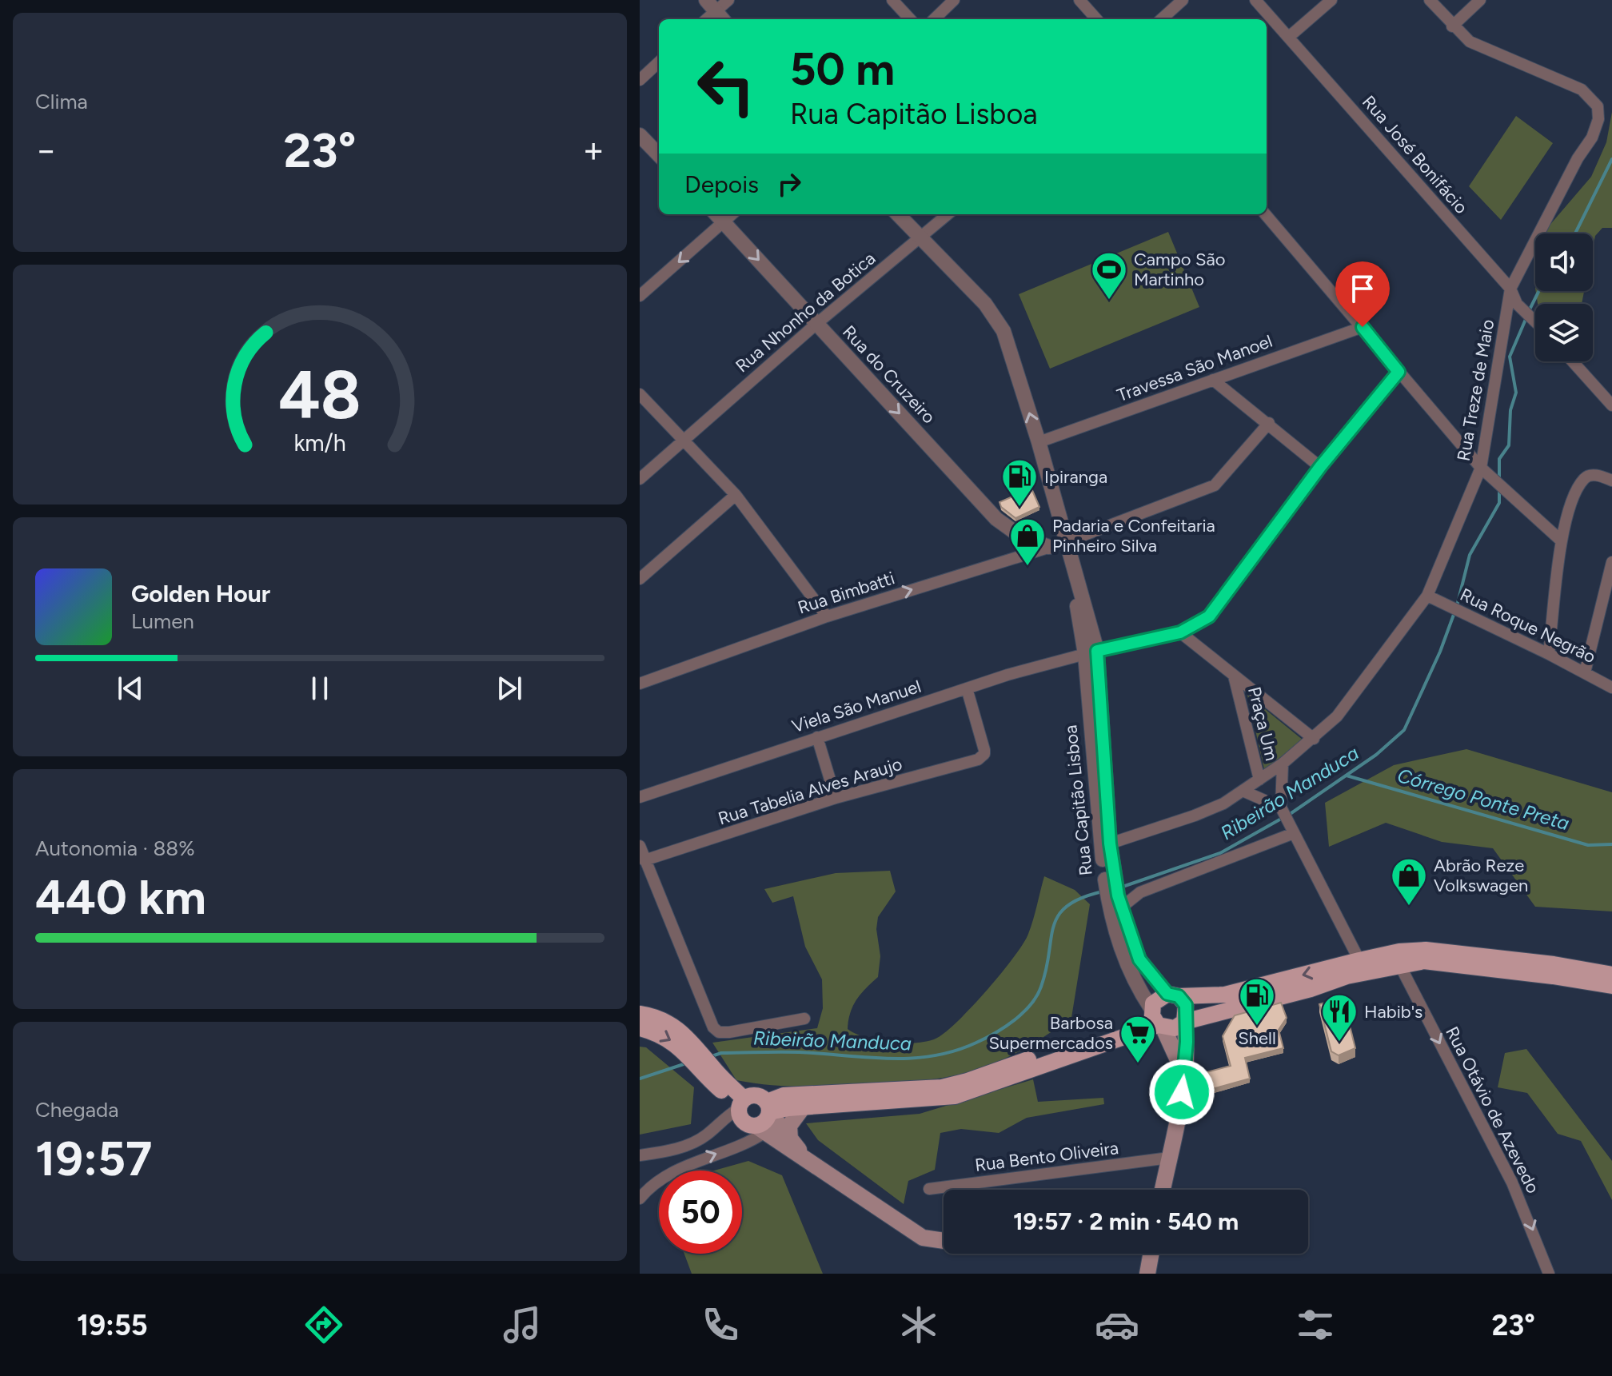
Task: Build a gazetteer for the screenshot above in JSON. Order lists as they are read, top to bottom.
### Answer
{
  "streets": {
    "street": [
      "Rua José Bonifácio",
      "Rua Nhonho da Botica",
      "Travessa São Manoel",
      "Rua do Cruzeiro",
      "Rua Treze de Maio",
      "Rua Bimbatti",
      "Rua Roque Negrão",
      "Viela São Manuel",
      "Praça Um",
      "Rua Tabelia Alves Araujo",
      "Rua Capitão Lisboa",
      "Rua Otávio de Azevedo",
      "Rua Bento Oliveira"
    ]
  },
  "crossings": [
    ["Rua José Bonifácio", "Rua Treze de Maio"],
    ["Rua Nhonho da Botica", "Rua do Cruzeiro"],
    ["Rua Nhonho da Botica", "Rua Capitão Lisboa"],
    ["Travessa São Manoel", "Rua Capitão Lisboa"],
    ["Rua do Cruzeiro", "Rua Bimbatti"],
    ["Rua Treze de Maio", "Rua Roque Negrão"],
    ["Rua Treze de Maio", "Praça Um"],
    ["Rua Treze de Maio", "Rua Capitão Lisboa"],
    ["Rua Bimbatti", "Rua Capitão Lisboa"],
    ["Viela São Manuel", "Rua Tabelia Alves Araujo"],
    ["Viela São Manuel", "Rua Capitão Lisboa"]
  ],
  "one_way": ["Rua do Cruzeiro", "Rua Otávio de Azevedo"],
  "water": ["Ribeirão Manduca", "Córrego Ponte Preta"],
  "places": {
    "sports": ["Campo São Martinho"],
    "fuel station": ["Ipiranga", "Shell"],
    "shop": ["Padaria e Confeitaria Pinheiro Silva", "Abrão Reze Volkswagen"],
    "restaurant": ["Habib's"],
    "supermarket": ["Barbosa Supermercados"]
  },
  "page": {
    "tile": [
      "Clima",
      ["Autonomia · 88%", "440 km"],
      ["Chegada", "19:57"]
    ],
    "turn": ["50 m", "Rua Capitão Lisboa"],
    "heat": ["−", "23°", "+"],
    "then": "Depois",
    "song": ["Golden Hour", "Lumen"],
    "limit": "50",
    "trip": "19:57 · 2 min · 540 m",
    "tabs": ["19:55", "23°"],
    "gauge": ["48", "km/h"]
  }
}
